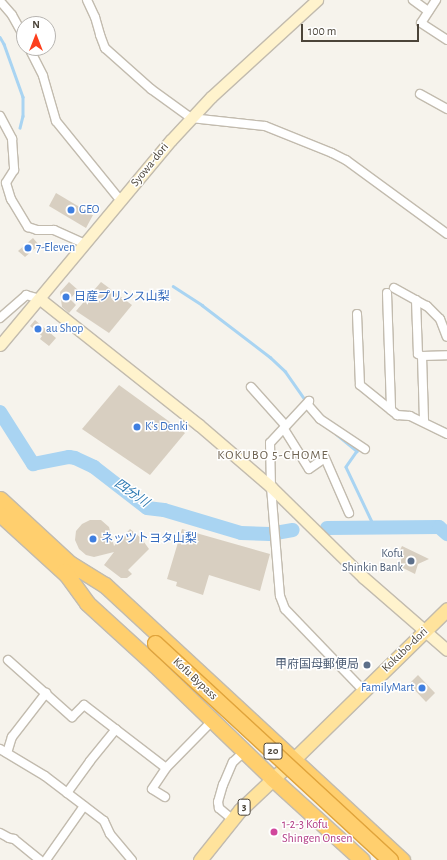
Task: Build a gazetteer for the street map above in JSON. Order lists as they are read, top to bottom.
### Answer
{
  "streets": {
    "highway": ["Kofu Bypass", "20"],
    "main road": ["Kokubo-dori", "3"],
    "street": ["Syowa-dori"]
  },
  "crossings": [
    ["Kokubo-dori", "3"]
  ],
  "districts": ["KOKUBO 5-CHOME"],
  "water": ["四分川"],
  "places": [
    "GEO",
    "7-Eleven",
    "日産プリンス山梨",
    "au Shop",
    "K's Denki",
    "ネッツトヨタ山梨",
    "Kofu Shinkin Bank",
    "甲府国母郵便局",
    "FamilyMart",
    "1-2-3 Kofu Shingen Onsen"
  ],
  "scale_bar": "100 m",
  "north": "top"
}
